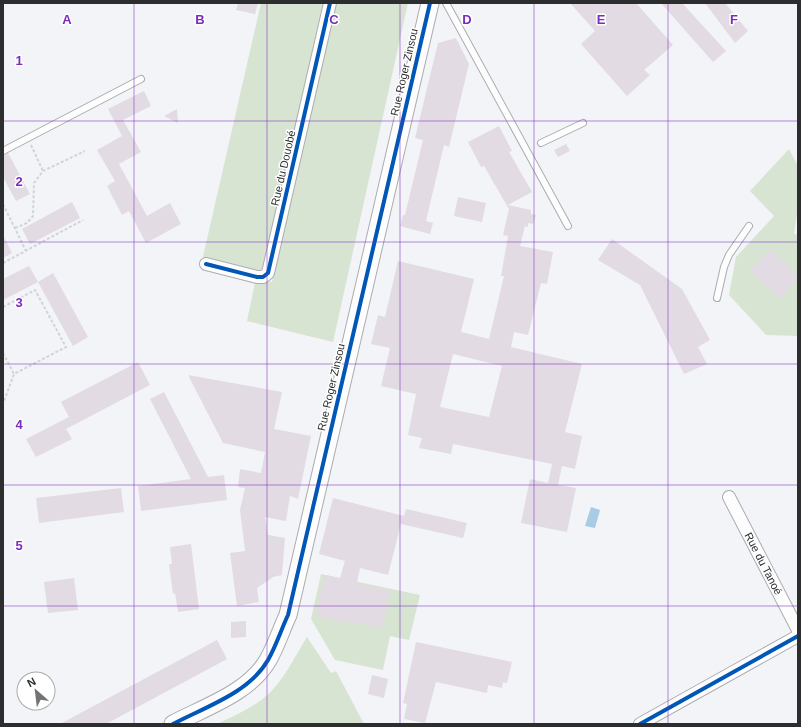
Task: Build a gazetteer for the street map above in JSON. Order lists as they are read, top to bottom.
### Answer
{
  "streets": {
    "street": ["Rue Roger Zinsou", "Rue du Douobé", "Rue du Tanoé"]
  },
  "north": "top left",
  "grid": {
    "columns": [
      "A",
      "B",
      "C",
      "D",
      "E",
      "F"
    ],
    "rows": [
      "1",
      "2",
      "3",
      "4",
      "5"
    ]
  }
}
